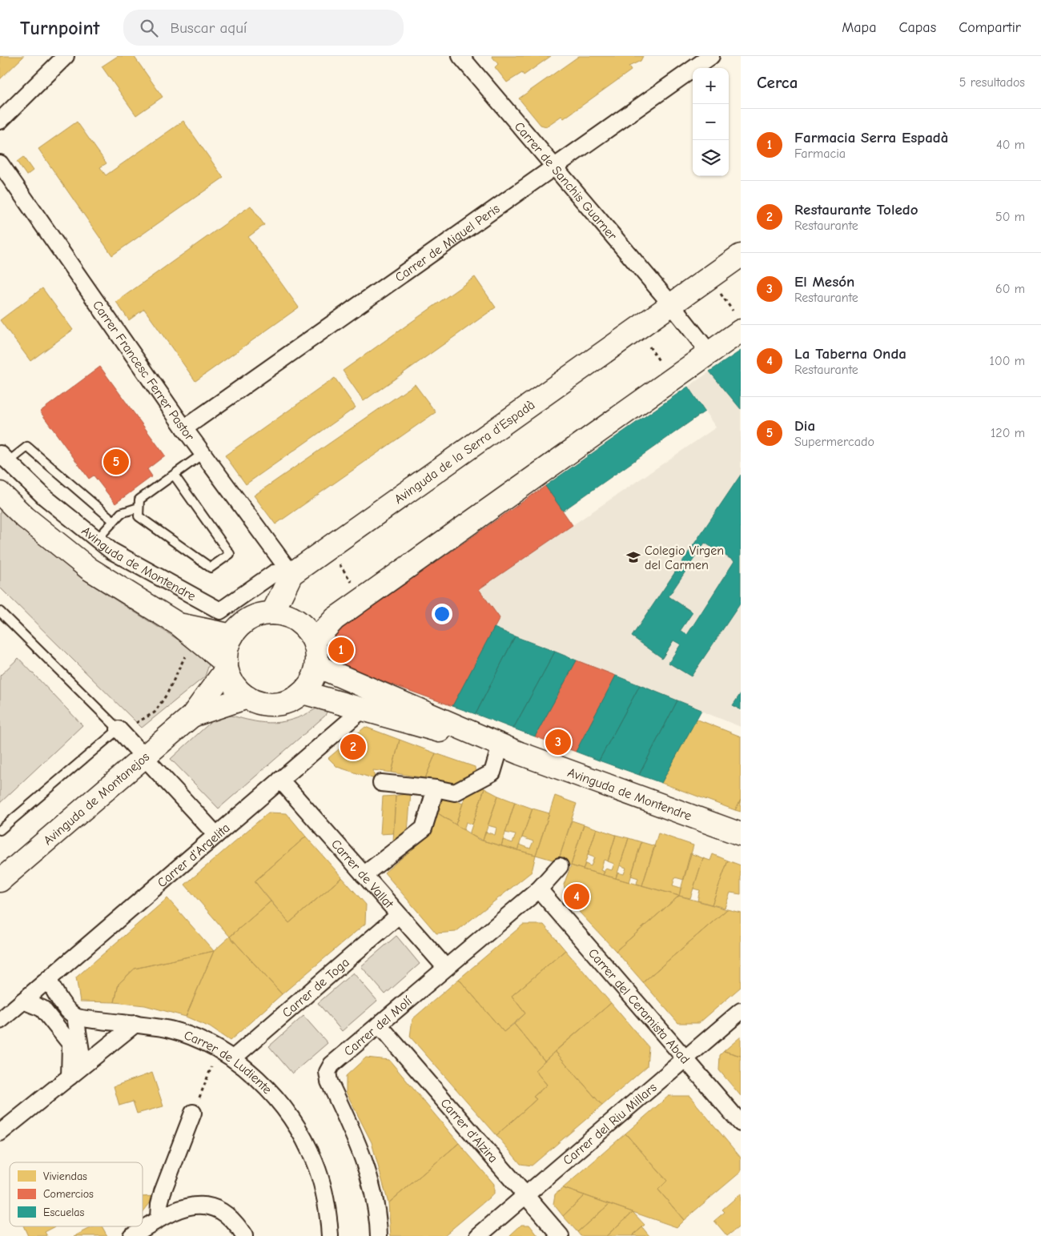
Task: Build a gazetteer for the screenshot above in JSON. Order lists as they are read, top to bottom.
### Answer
{
  "streets": {
    "street": [
      "Carrer de Sanchis Guarner",
      "Carrer de Miquel Peris",
      "Carrer Francesc Ferrer Pastor",
      "Avinguda de la Serra d'Espadà",
      "Avinguda de Montendre",
      "Avinguda de Montanejos",
      "Carrer d'Argelita",
      "Carrer de Vallat",
      "Carrer de Toga",
      "Carrer del Ceramista Abad",
      "Carrer del Molí",
      "Carrer de Ludiente",
      "Carrer del Riu Millars",
      "Carrer d'Alzira"
    ]
  },
  "crossings": [
    ["Carrer de Sanchis Guarner", "Carrer de Miquel Peris"],
    ["Carrer de Sanchis Guarner", "Avinguda de la Serra d'Espadà"],
    ["Carrer de Miquel Peris", "Carrer Francesc Ferrer Pastor"],
    ["Carrer Francesc Ferrer Pastor", "Avinguda de la Serra d'Espadà"],
    ["Carrer Francesc Ferrer Pastor", "Avinguda de Montendre"],
    ["Avinguda de la Serra d'Espadà", "Avinguda de Montendre"],
    ["Avinguda de la Serra d'Espadà", "Avinguda de Montanejos"],
    ["Avinguda de Montendre", "Avinguda de Montanejos"],
    ["Avinguda de Montendre", "Carrer d'Argelita"],
    ["Carrer d'Argelita", "Carrer de Vallat"],
    ["Carrer de Vallat", "Carrer de Toga"],
    ["Carrer de Vallat", "Carrer del Molí"],
    ["Carrer de Toga", "Carrer de Ludiente"],
    ["Carrer del Ceramista Abad", "Carrer del Molí"],
    ["Carrer del Ceramista Abad", "Carrer del Riu Millars"],
    ["Carrer del Molí", "Carrer d'Alzira"],
    ["Carrer del Riu Millars", "Carrer d'Alzira"]
  ],
  "places": {
    "school or university": ["Colegio Virgen del Carmen"]
  },
  "legend": ["Viviendas", "Comercios", "Escuelas"],
  "page": {
    "header": "Turnpoint",
    "search": "Buscar aquí",
    "nav": ["Mapa", "Capas", "Compartir"],
    "heading": ["Cerca", "5 resultados"],
    "map_buttons": ["+", "−"],
    "list": [
      {
        "mark": "1",
        "name": "Farmacia Serra Espadà",
        "note": "Farmacia",
        "value": "40 m"
      },
      {
        "mark": "2",
        "name": "Restaurante Toledo",
        "note": "Restaurante",
        "value": "50 m"
      },
      {
        "mark": "3",
        "name": "El Mesón",
        "note": "Restaurante",
        "value": "60 m"
      },
      {
        "mark": "4",
        "name": "La Taberna Onda",
        "note": "Restaurante",
        "value": "100 m"
      },
      {
        "mark": "5",
        "name": "Dia",
        "note": "Supermercado",
        "value": "120 m"
      }
    ],
    "pins": [
      "5",
      "1",
      "3",
      "2",
      "4"
    ]
  }
}
